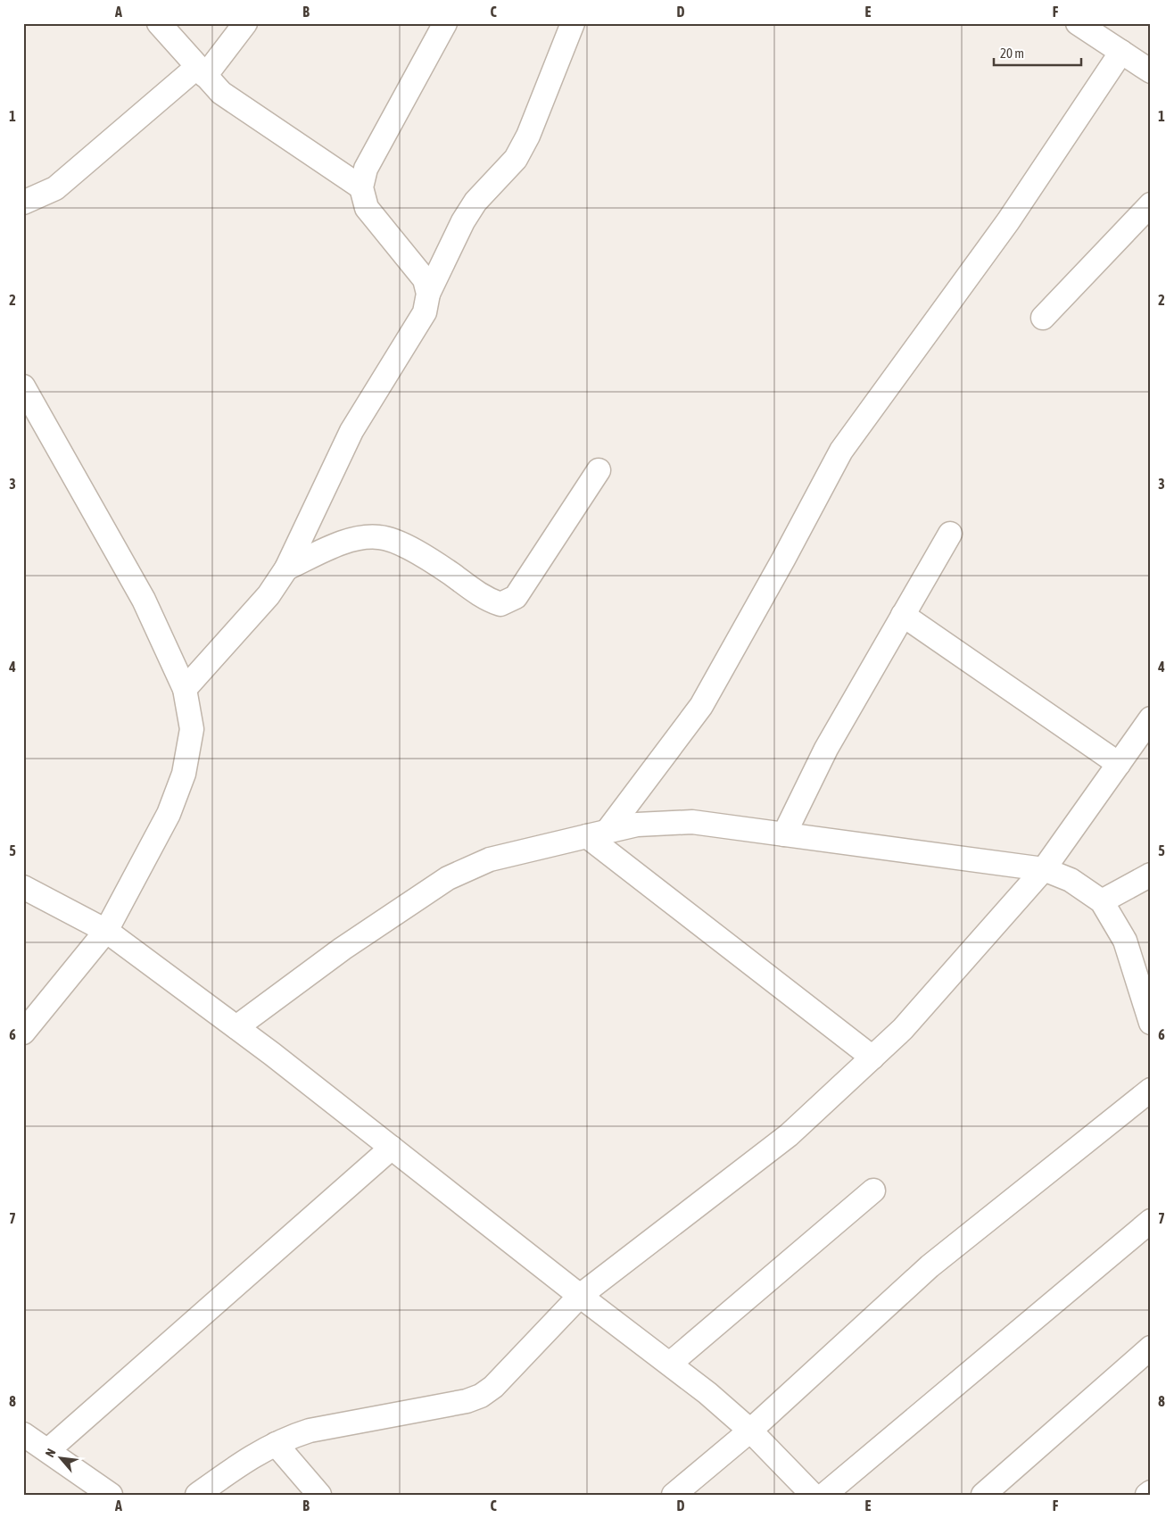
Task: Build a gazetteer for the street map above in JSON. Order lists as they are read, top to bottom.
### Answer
{
  "scale_bar": "20 m",
  "north": "top left",
  "grid": {
    "columns": [
      "A",
      "B",
      "C",
      "D",
      "E",
      "F"
    ],
    "rows": [
      "1",
      "2",
      "3",
      "4",
      "5",
      "6",
      "7",
      "8"
    ]
  }
}
